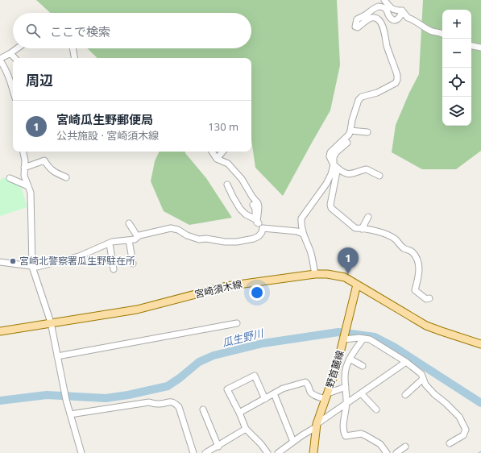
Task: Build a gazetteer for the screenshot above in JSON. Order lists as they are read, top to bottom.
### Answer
{
  "streets": {
    "main road": ["宮崎須木線", "野首麓線"]
  },
  "crossings": [
    ["宮崎須木線", "野首麓線"]
  ],
  "water": ["瓜生野川"],
  "places": ["宮崎北警察署瓜生野駐在所"],
  "page": {
    "map_buttons": ["+", "−"],
    "search": "ここで検索",
    "heading": "周辺",
    "list": [
      {
        "mark": "1",
        "name": "宮崎瓜生野郵便局",
        "note": "公共施設 · 宮崎須木線",
        "value": "130 m"
      }
    ],
    "pins": "1"
  }
}
